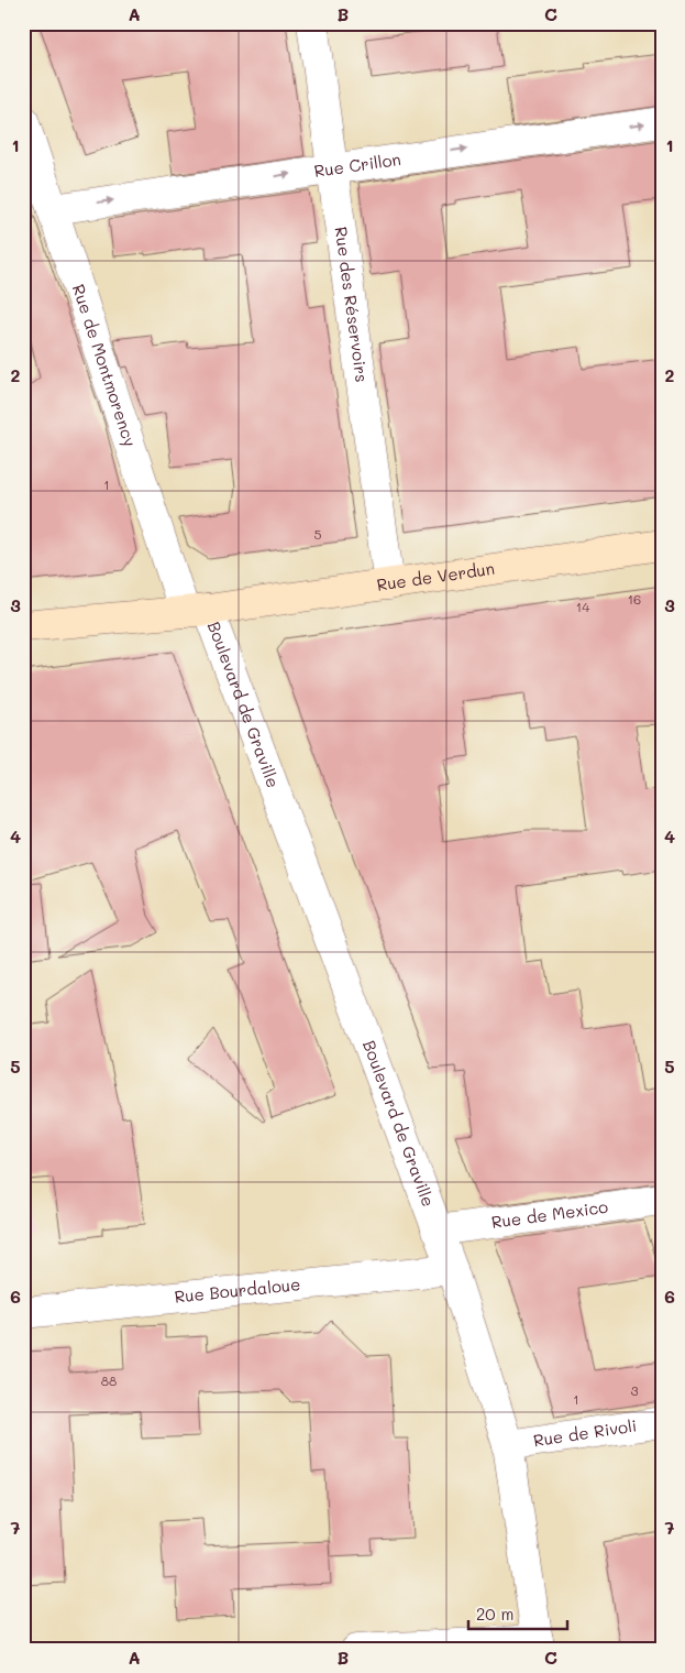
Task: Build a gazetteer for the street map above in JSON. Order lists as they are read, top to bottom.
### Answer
{
  "streets": {
    "main road": ["Rue de Verdun"],
    "street": [
      "Rue Crillon",
      "Rue des Réservoirs",
      "Rue de Montmorency",
      "Boulevard de Graville",
      "Rue de Mexico",
      "Rue Bourdaloue",
      "Rue de Rivoli"
    ]
  },
  "crossings": [
    ["Rue Crillon", "Rue des Réservoirs"],
    ["Rue Crillon", "Rue de Montmorency"],
    ["Rue des Réservoirs", "Rue de Verdun"],
    ["Rue de Montmorency", "Rue de Verdun"],
    ["Rue de Montmorency", "Boulevard de Graville"],
    ["Rue de Verdun", "Boulevard de Graville"],
    ["Boulevard de Graville", "Rue de Mexico"],
    ["Boulevard de Graville", "Rue Bourdaloue"],
    ["Boulevard de Graville", "Rue de Rivoli"]
  ],
  "one_way": ["Rue Crillon"],
  "house_numbers": [
    "1",
    "5",
    "16",
    "14",
    "88",
    "3",
    "1"
  ],
  "scale_bar": "20 m",
  "grid": {
    "columns": ["A", "B", "C"],
    "rows": [
      "1",
      "2",
      "3",
      "4",
      "5",
      "6",
      "7"
    ]
  }
}
